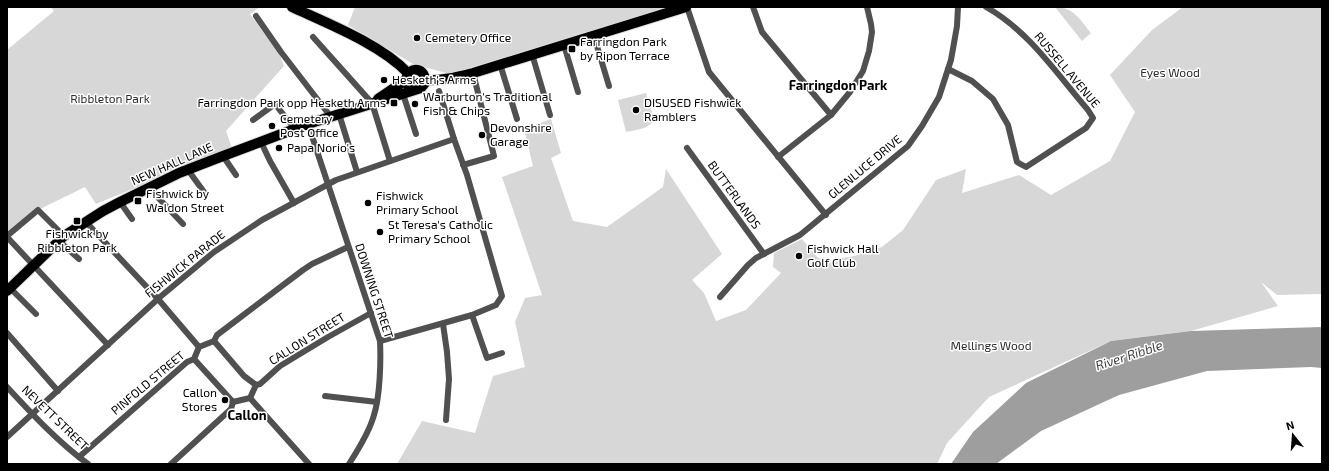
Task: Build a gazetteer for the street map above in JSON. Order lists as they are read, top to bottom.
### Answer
{
  "streets": {
    "highway": ["NEW HALL LANE"],
    "street": [
      "RUSSELL AVENUE",
      "GLENLUCE DRIVE",
      "BUTTERLANDS",
      "FISHWICK PARADE",
      "DOWNING STREET",
      "CALLON STREET",
      "PINFOLD STREET",
      "NEVETT STREET"
    ]
  },
  "crossings": [
    ["RUSSELL AVENUE", "GLENLUCE DRIVE"],
    ["NEW HALL LANE", "DOWNING STREET"],
    ["GLENLUCE DRIVE", "BUTTERLANDS"],
    ["FISHWICK PARADE", "DOWNING STREET"],
    ["FISHWICK PARADE", "NEVETT STREET"],
    ["DOWNING STREET", "CALLON STREET"],
    ["DOWNING STREET", "PINFOLD STREET"],
    ["PINFOLD STREET", "NEVETT STREET"]
  ],
  "districts": ["Farringdon Park", "Callon"],
  "water": ["River Ribble"],
  "parks": ["Eyes Wood", "Ribbleton Park", "Mellings Wood"],
  "places": {
    "other": [
      "Cemetery Office",
      "Hesketh's Arms",
      "Warburton's Traditional Fish & Chips",
      "DISUSED Fishwick Ramblers",
      "Cemetery Post Office",
      "Devonshire Garage",
      "Papa Norio's",
      "Fishwick Primary School",
      "St Teresa's Catholic Primary School",
      "Fishwick Hall Golf Club",
      "Callon Stores"
    ],
    "transit": [
      "Farringdon Park by Ripon Terrace",
      "Farringdon Park opp Hesketh Arms",
      "Fishwick by Waldon Street",
      "Fishwick by Ribbleton Park"
    ]
  },
  "north": "top"
}
